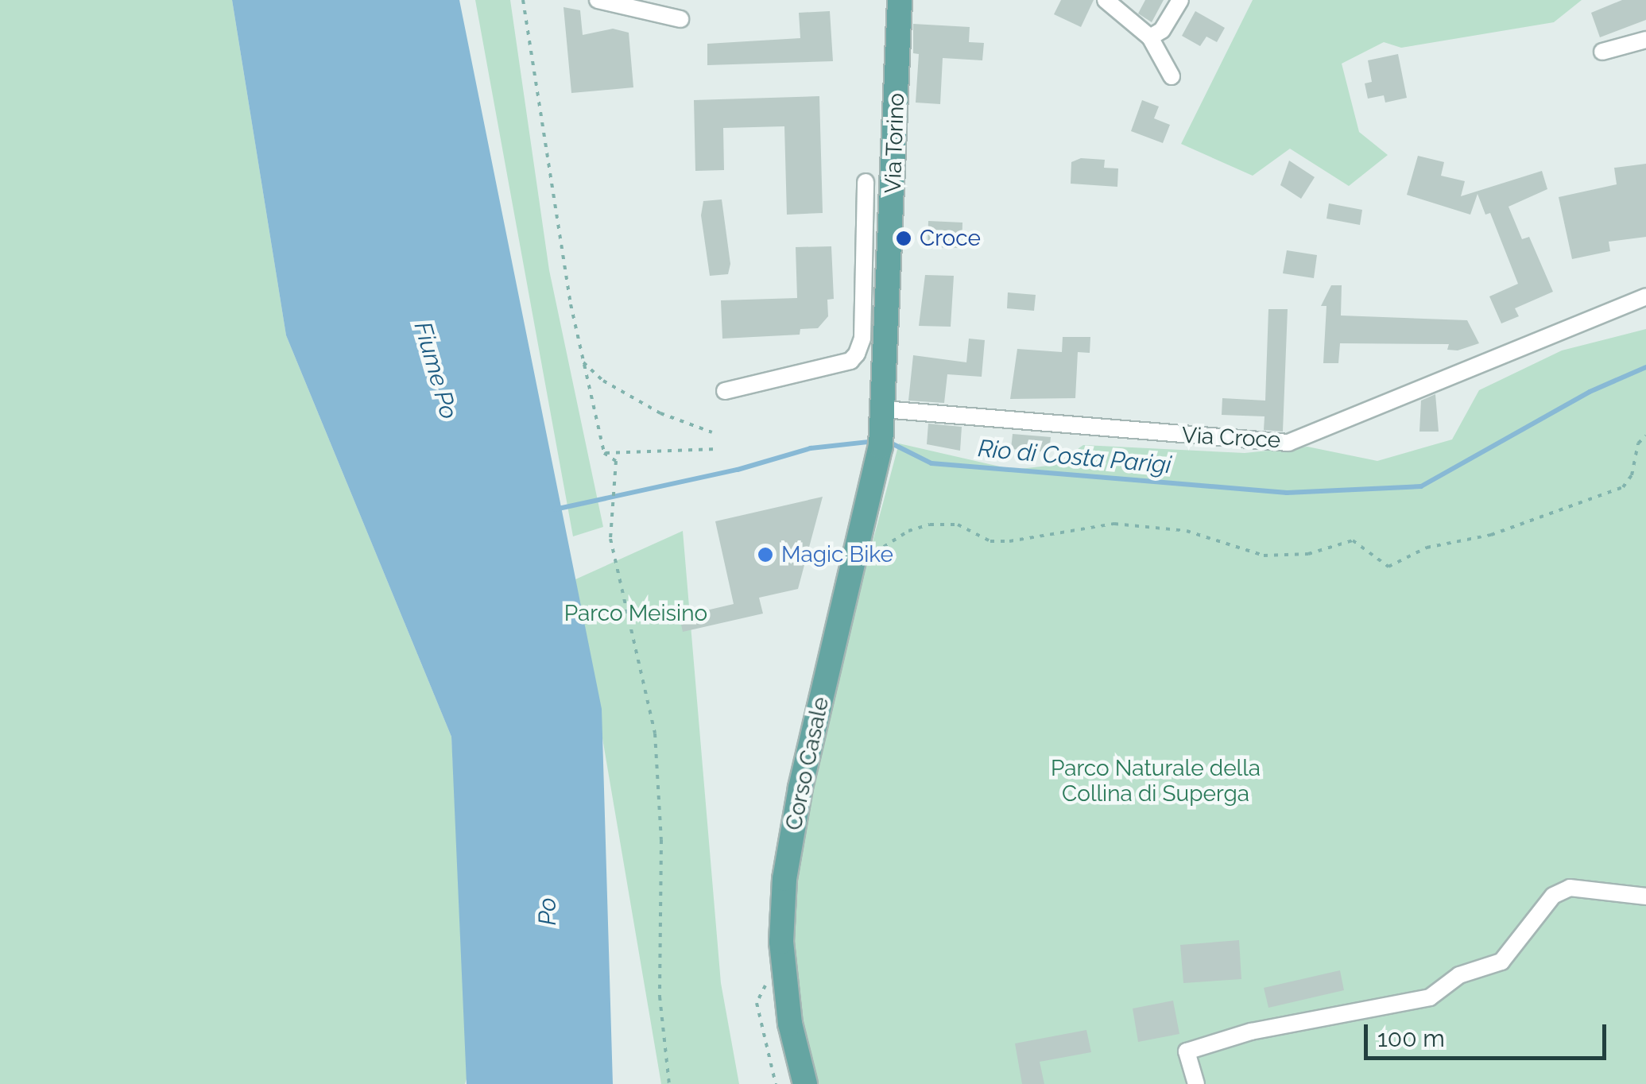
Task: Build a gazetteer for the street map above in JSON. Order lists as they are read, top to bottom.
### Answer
{
  "streets": {
    "main road": ["Via Torino", "Corso Casale"],
    "street": ["Via Croce"]
  },
  "crossings": [
    ["Via Torino", "Via Croce"],
    ["Via Torino", "Corso Casale"],
    ["Via Croce", "Corso Casale"]
  ],
  "water": ["Fiume Po", "Rio di Costa Parigi", "Po"],
  "parks": ["Parco Meisino", "Parco Naturale della Collina di Superga"],
  "places": ["Croce", "Magic Bike"],
  "scale_bar": "100 m"
}
